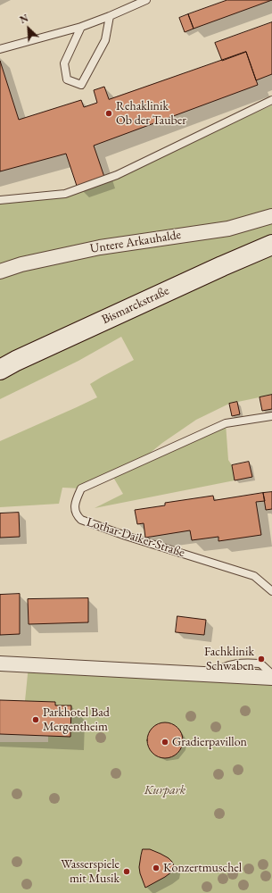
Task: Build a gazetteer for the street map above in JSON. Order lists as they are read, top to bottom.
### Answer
{
  "streets": {
    "street": ["Untere Arkauhalde", "Bismarckstraße"],
    "lane": ["Lothar-Daiker-Straße"]
  },
  "parks": ["Kurpark"],
  "places": [
    "Rehaklinik Ob der Tauber",
    "Fachklinik Schwaben",
    "Parkhotel Bad Mergentheim",
    "Gradierpavillon",
    "Konzertmuschel",
    "Wasserspiele mit Musik"
  ],
  "north": "top left"
}
